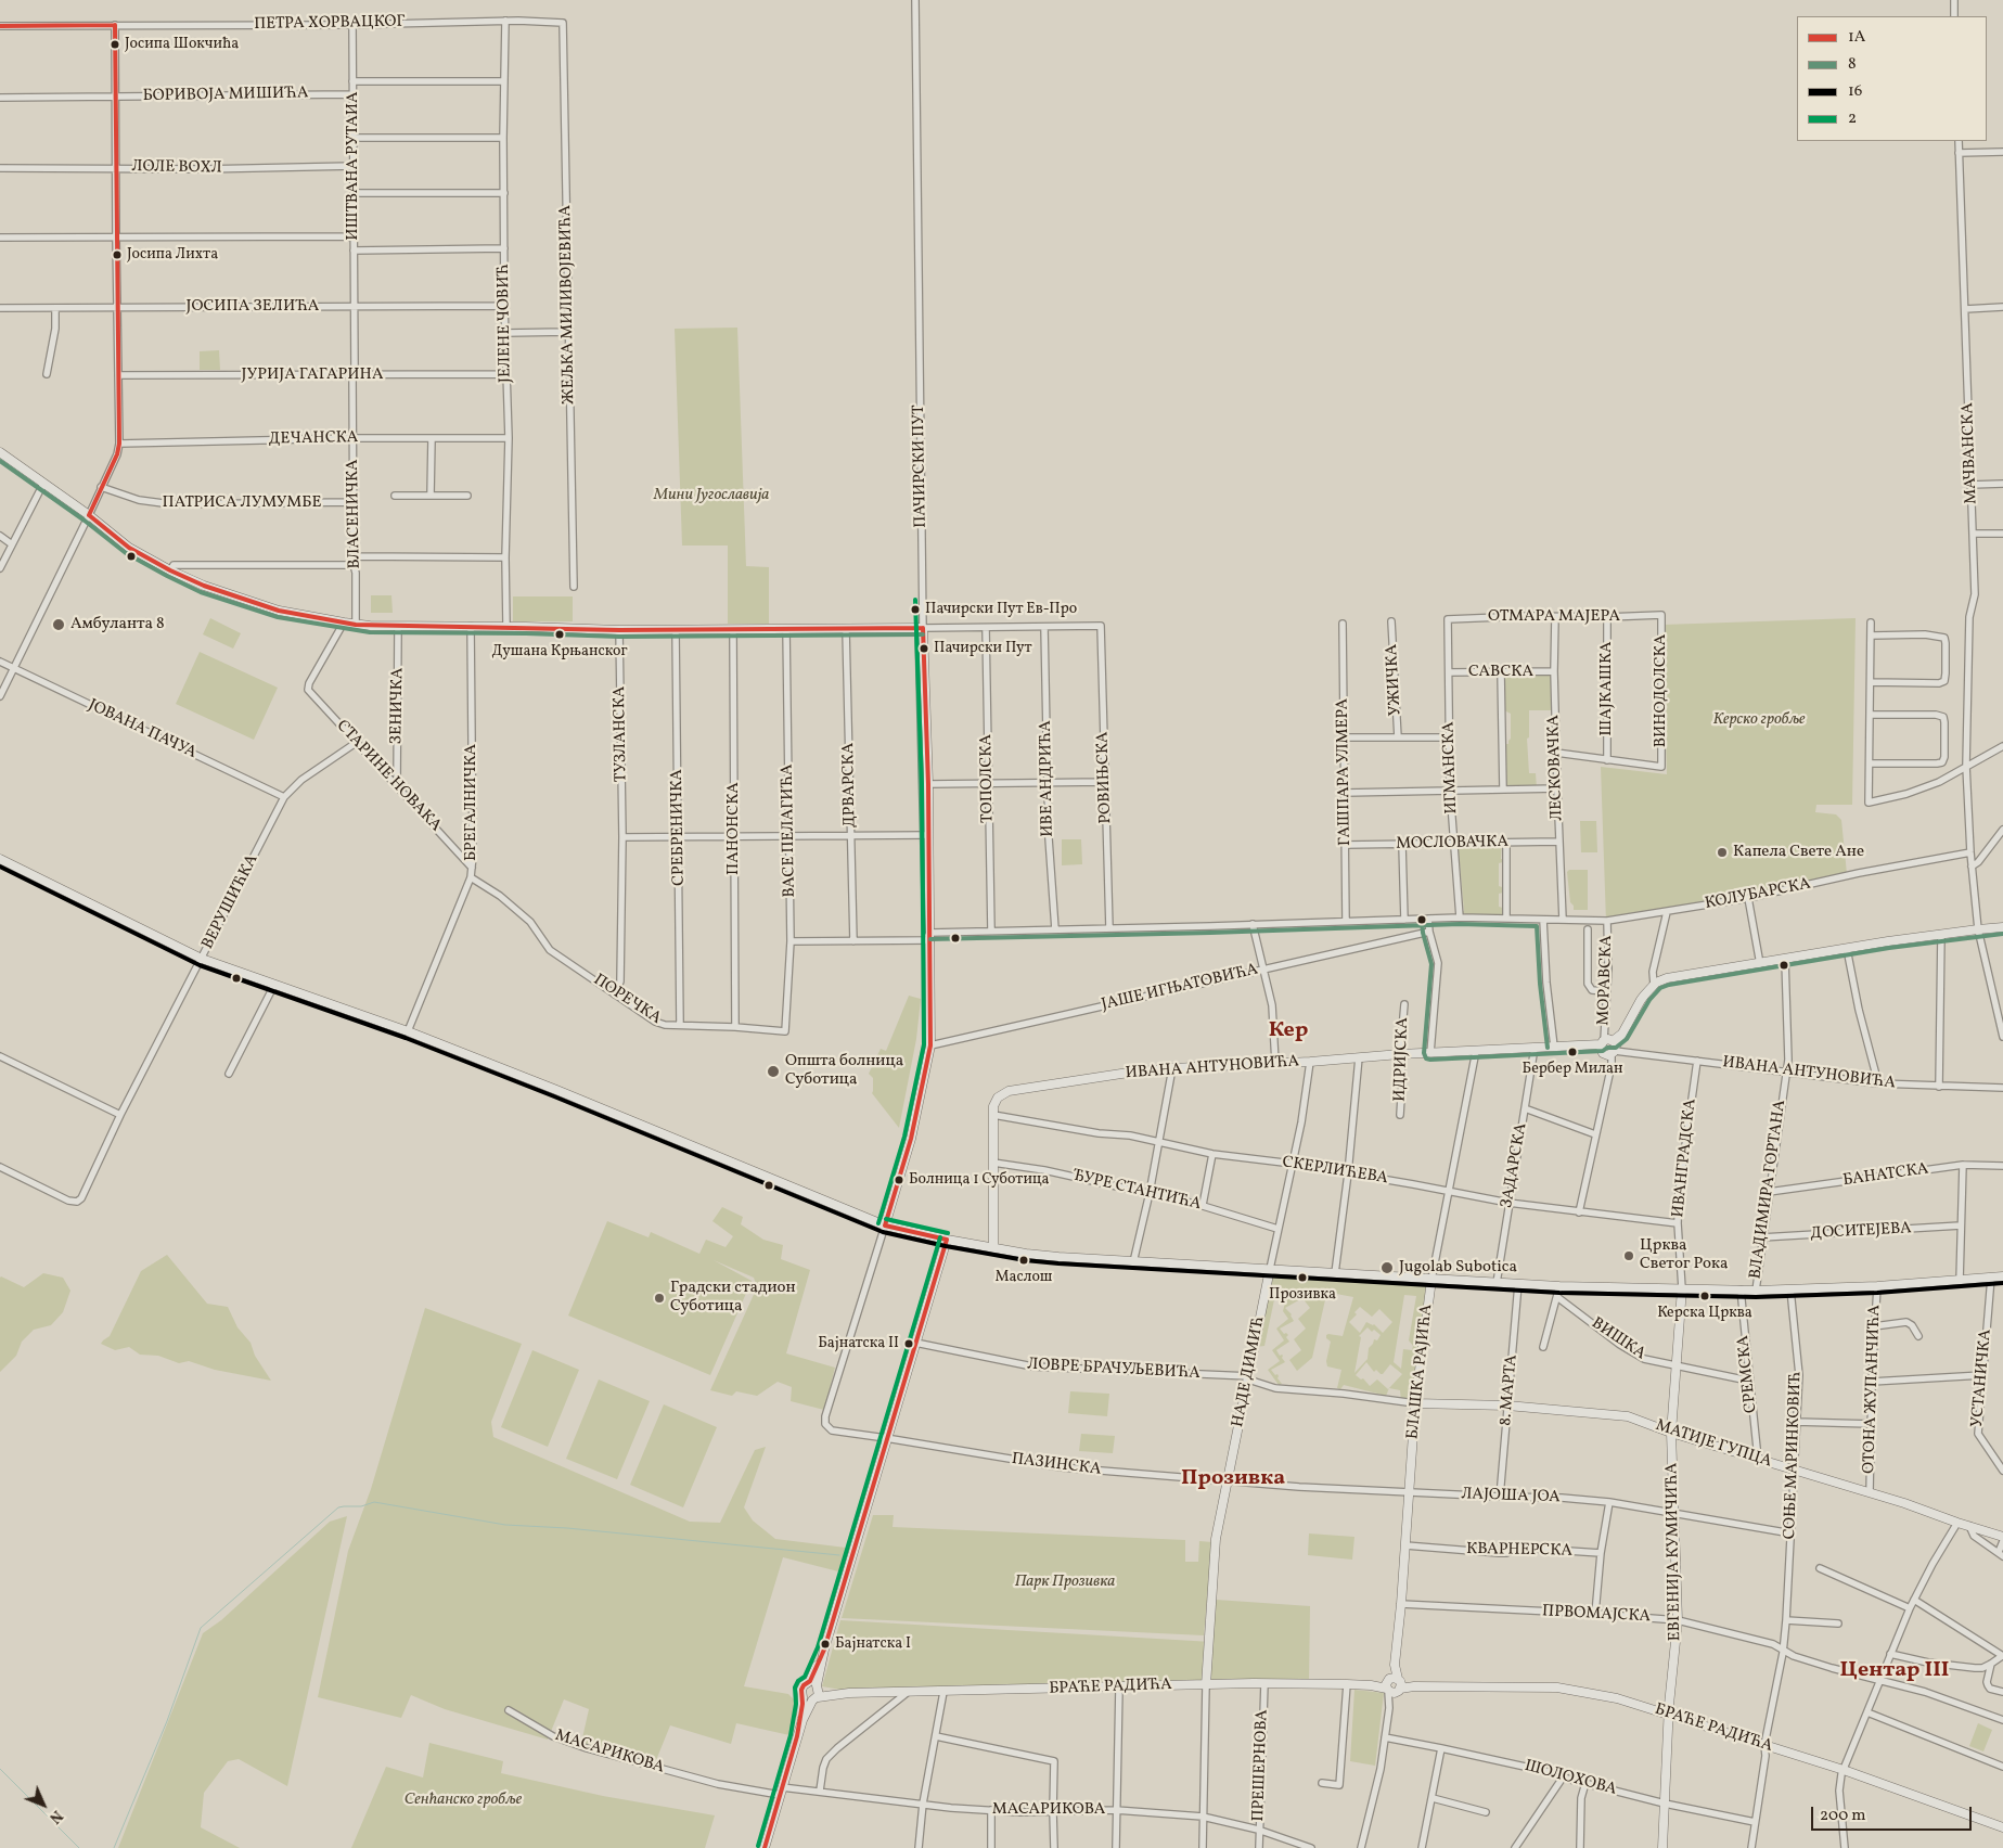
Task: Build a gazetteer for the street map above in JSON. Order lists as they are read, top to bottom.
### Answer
{
  "streets": {
    "street": [
      "ПЕТРА ХОРВАЦКОГ",
      "БОРИВОЈА МИШИЋА",
      "ИШТВАНА РУТАИА",
      "ЛОЛЕ ВОХЛ",
      "ЖЕЉКА МИЛИВОЈЕВИЋА",
      "ЈОСИПА ЗЕЛИЋА",
      "ЈЕЛЕНЕ ЧОВИЋ",
      "ЈУРИЈА ГАГАРИНА",
      "ДЕЧАНСКА",
      "МАЧВАНСКА",
      "ПАЧИРСКИ ПУТ",
      "ПАТРИСА ЛУМУМБЕ",
      "ВЛАСЕНИЧКА",
      "ОТМАРА МАЈЕРА",
      "САВСКА",
      "УЖИЧКА",
      "ШАЈКАШКА",
      "ВИНОДОЛСКА",
      "ЗЕНИЧКА",
      "ЈОВАНА ПАЧУА",
      "ТУЗЛАНСКА",
      "ИГМАНСКА",
      "ЛЕСКОВАЧКА",
      "ГАШПАРА УЛМЕРА",
      "СТАРИНЕ НОВАКА",
      "РОВИЊСКА",
      "ТОПОЛСКА",
      "ИВЕ АНДРИЋА",
      "ДРВАРСКА",
      "БРЕГАЛНИЧКА",
      "СРЕБРЕНИЧКА",
      "ПАНОНСКА",
      "ВАСЕ ПЕЛАГИЋА",
      "МОСЛОВАЧКА",
      "КОЛУБАРСКА",
      "ВЕРУШИЋКА",
      "МОРАВСКА",
      "ЈАШЕ ИГЊАТОВИЋА",
      "ПОРЕЧКА",
      "ИДРИЈСКА",
      "ИВАНА АНТУНОВИЋА",
      "ИВАНГРАДСКА",
      "ЗАДАРСКА",
      "СКЕРЛИЋЕВА",
      "БАНАТСКА",
      "ВЛАДИМИРА ГОРТАНА",
      "ЂУРЕ СТАНТИЋА",
      "ДОСИТЕЈЕВА",
      "ВИШКА",
      "ЛОВРЕ БРАЧУЉЕВИЋА",
      "НАДЕ ДИМИЋ",
      "БЛАШКА РАЈИЋА",
      "СРЕМСКА",
      "УСТАНИЧКА",
      "ОТОНА ЖУПАНЧИЋА",
      "8. МАРТА",
      "МАТИЈЕ ГУПЦА",
      "СОЊЕ МАРИНКОВИЋ",
      "ПАЗИНСКА",
      "ЛАЈОША ЈОА",
      "КВАРНЕРСКА",
      "ЕВГЕНИЈА КУМИЧИЋА",
      "ПРВОМАЈСКА",
      "БРАЋЕ РАДИЋА",
      "МАСАРИКОВА",
      "ПРЕШЕРНОВА",
      "ШОЛОХОВА"
    ]
  },
  "crossings": [
    ["ПЕТРА ХОРВАЦКОГ", "ИШТВАНА РУТАИА"],
    ["ПЕТРА ХОРВАЦКОГ", "ЖЕЉКА МИЛИВОЈЕВИЋА"],
    ["ПЕТРА ХОРВАЦКОГ", "ЈЕЛЕНЕ ЧОВИЋ"],
    ["БОРИВОЈА МИШИЋА", "ИШТВАНА РУТАИА"],
    ["ИШТВАНА РУТАИА", "ЛОЛЕ ВОХЛ"],
    ["ИШТВАНА РУТАИА", "ЈОСИПА ЗЕЛИЋА"],
    ["ИШТВАНА РУТАИА", "ВЛАСЕНИЧКА"],
    ["ЈОСИПА ЗЕЛИЋА", "ЈЕЛЕНЕ ЧОВИЋ"],
    ["ЈОСИПА ЗЕЛИЋА", "ВЛАСЕНИЧКА"],
    ["ЈЕЛЕНЕ ЧОВИЋ", "ЈУРИЈА ГАГАРИНА"],
    ["ЈЕЛЕНЕ ЧОВИЋ", "ДЕЧАНСКА"],
    ["ЈУРИЈА ГАГАРИНА", "ВЛАСЕНИЧКА"],
    ["ДЕЧАНСКА", "ВЛАСЕНИЧКА"],
    ["МАЧВАНСКА", "КОЛУБАРСКА"],
    ["ПАЧИРСКИ ПУТ", "КОЛУБАРСКА"],
    ["ПАЧИРСКИ ПУТ", "ЈАШЕ ИГЊАТОВИЋА"],
    ["ПАЧИРСКИ ПУТ", "ПАЗИНСКА"],
    ["ПАТРИСА ЛУМУМБЕ", "ВЛАСЕНИЧКА"],
    ["ОТМАРА МАЈЕРА", "ШАЈКАШКА"],
    ["ОТМАРА МАЈЕРА", "ВИНОДОЛСКА"],
    ["ОТМАРА МАЈЕРА", "ИГМАНСКА"],
    ["ОТМАРА МАЈЕРА", "ЛЕСКОВАЧКА"],
    ["САВСКА", "ИГМАНСКА"],
    ["САВСКА", "ЛЕСКОВАЧКА"],
    ["ШАЈКАШКА", "ВИНОДОЛСКА"],
    ["ЗЕНИЧКА", "СТАРИНЕ НОВАКА"],
    ["ЈОВАНА ПАЧУА", "ВЕРУШИЋКА"],
    ["ТУЗЛАНСКА", "ПОРЕЧКА"],
    ["ИГМАНСКА", "МОСЛОВАЧКА"],
    ["ИГМАНСКА", "КОЛУБАРСКА"],
    ["ЛЕСКОВАЧКА", "МОСЛОВАЧКА"],
    ["ЛЕСКОВАЧКА", "КОЛУБАРСКА"],
    ["ГАШПАРА УЛМЕРА", "МОСЛОВАЧКА"],
    ["ГАШПАРА УЛМЕРА", "КОЛУБАРСКА"],
    ["СТАРИНЕ НОВАКА", "БРЕГАЛНИЧКА"],
    ["СТАРИНЕ НОВАКА", "ВЕРУШИЋКА"],
    ["РОВИЊСКА", "ИВЕ АНДРИЋА"],
    ["РОВИЊСКА", "КОЛУБАРСКА"],
    ["ТОПОЛСКА", "КОЛУБАРСКА"],
    ["ИВЕ АНДРИЋА", "КОЛУБАРСКА"],
    ["ДРВАРСКА", "КОЛУБАРСКА"],
    ["БРЕГАЛНИЧКА", "ПОРЕЧКА"],
    ["СРЕБРЕНИЧКА", "ПОРЕЧКА"],
    ["ПАНОНСКА", "ПОРЕЧКА"],
    ["ВАСЕ ПЕЛАГИЋА", "КОЛУБАРСКА"],
    ["ВАСЕ ПЕЛАГИЋА", "ПОРЕЧКА"],
    ["КОЛУБАРСКА", "МОРАВСКА"],
    ["МОРАВСКА", "ИВАНА АНТУНОВИЋА"],
    ["МОРАВСКА", "СКЕРЛИЋЕВА"],
    ["ИДРИЈСКА", "ИВАНА АНТУНОВИЋА"],
    ["ИВАНА АНТУНОВИЋА", "ИВАНГРАДСКА"],
    ["ИВАНА АНТУНОВИЋА", "ЗАДАРСКА"],
    ["ИВАНА АНТУНОВИЋА", "СКЕРЛИЋЕВА"],
    ["ИВАНА АНТУНОВИЋА", "ВЛАДИМИРА ГОРТАНА"],
    ["ИВАНА АНТУНОВИЋА", "ЂУРЕ СТАНТИЋА"],
    ["ИВАНА АНТУНОВИЋА", "НАДЕ ДИМИЋ"],
    ["ИВАНА АНТУНОВИЋА", "БЛАШКА РАЈИЋА"],
    ["ИВАНГРАДСКА", "СКЕРЛИЋЕВА"],
    ["ИВАНГРАДСКА", "ЕВГЕНИЈА КУМИЧИЋА"],
    ["ЗАДАРСКА", "СКЕРЛИЋЕВА"],
    ["СКЕРЛИЋЕВА", "НАДЕ ДИМИЋ"],
    ["СКЕРЛИЋЕВА", "БЛАШКА РАЈИЋА"],
    ["БАНАТСКА", "ВЛАДИМИРА ГОРТАНА"],
    ["ВЛАДИМИРА ГОРТАНА", "ДОСИТЕЈЕВА"],
    ["ЂУРЕ СТАНТИЋА", "НАДЕ ДИМИЋ"],
    ["ВИШКА", "СРЕМСКА"],
    ["ВИШКА", "ЕВГЕНИЈА КУМИЧИЋА"],
    ["ЛОВРЕ БРАЧУЉЕВИЋА", "НАДЕ ДИМИЋ"],
    ["ЛОВРЕ БРАЧУЉЕВИЋА", "БЛАШКА РАЈИЋА"],
    ["ЛОВРЕ БРАЧУЉЕВИЋА", "МАТИЈЕ ГУПЦА"],
    ["НАДЕ ДИМИЋ", "ПАЗИНСКА"],
    ["НАДЕ ДИМИЋ", "ЛАЈОША ЈОА"],
    ["НАДЕ ДИМИЋ", "БРАЋЕ РАДИЋА"],
    ["БЛАШКА РАЈИЋА", "МАТИЈЕ ГУПЦА"],
    ["БЛАШКА РАЈИЋА", "ЛАЈОША ЈОА"],
    ["БЛАШКА РАЈИЋА", "КВАРНЕРСКА"],
    ["БЛАШКА РАЈИЋА", "ПРВОМАЈСКА"],
    ["БЛАШКА РАЈИЋА", "БРАЋЕ РАДИЋА"],
    ["СРЕМСКА", "МАТИЈЕ ГУПЦА"],
    ["ОТОНА ЖУПАНЧИЋА", "МАТИЈЕ ГУПЦА"],
    ["8. МАРТА", "МАТИЈЕ ГУПЦА"],
    ["8. МАРТА", "ЛАЈОША ЈОА"],
    ["МАТИЈЕ ГУПЦА", "СОЊЕ МАРИНКОВИЋ"],
    ["МАТИЈЕ ГУПЦА", "ЕВГЕНИЈА КУМИЧИЋА"],
    ["СОЊЕ МАРИНКОВИЋ", "ЛАЈОША ЈОА"],
    ["СОЊЕ МАРИНКОВИЋ", "ПРВОМАЈСКА"],
    ["СОЊЕ МАРИНКОВИЋ", "БРАЋЕ РАДИЋА"],
    ["СОЊЕ МАРИНКОВИЋ", "ШОЛОХОВА"],
    ["ПАЗИНСКА", "ЛАЈОША ЈОА"],
    ["ЛАЈОША ЈОА", "ЕВГЕНИЈА КУМИЧИЋА"],
    ["ЕВГЕНИЈА КУМИЧИЋА", "ПРВОМАЈСКА"],
    ["ЕВГЕНИЈА КУМИЧИЋА", "БРАЋЕ РАДИЋА"],
    ["ЕВГЕНИЈА КУМИЧИЋА", "ШОЛОХОВА"],
    ["БРАЋЕ РАДИЋА", "ПРЕШЕРНОВА"],
    ["МАСАРИКОВА", "ПРЕШЕРНОВА"]
  ],
  "districts": ["Кер", "Прозивка", "Центар III"],
  "parks": [
    "Мини Југославија",
    "Керско гробље",
    "Парк Прозивка",
    "Сенћанско гробље"
  ],
  "places": [
    "Јосипа Шокчића",
    "Јосипа Лихта",
    "Пачирски Пут Ев-Про",
    "Амбуланта 8",
    "Душана Крњанског",
    "Пачирски Пут",
    "Капела Свете Ане",
    "Бербер Милан",
    "Општа болница Суботица",
    "Болница 1 Суботица",
    "Црква Светог Рока",
    "Маслош",
    "Jugolab Subotica",
    "Прозивка",
    "Керска Црква",
    "Градски стадион Суботица",
    "Бајнатска II",
    "Бајнатска I"
  ],
  "lines": [
    "transit line 1A",
    "transit line 8",
    "transit line 2",
    "transit line 16"
  ],
  "legend": [
    "1A",
    "8",
    "16",
    "2"
  ],
  "scale_bar": "200 m",
  "north": "bottom right"
}
